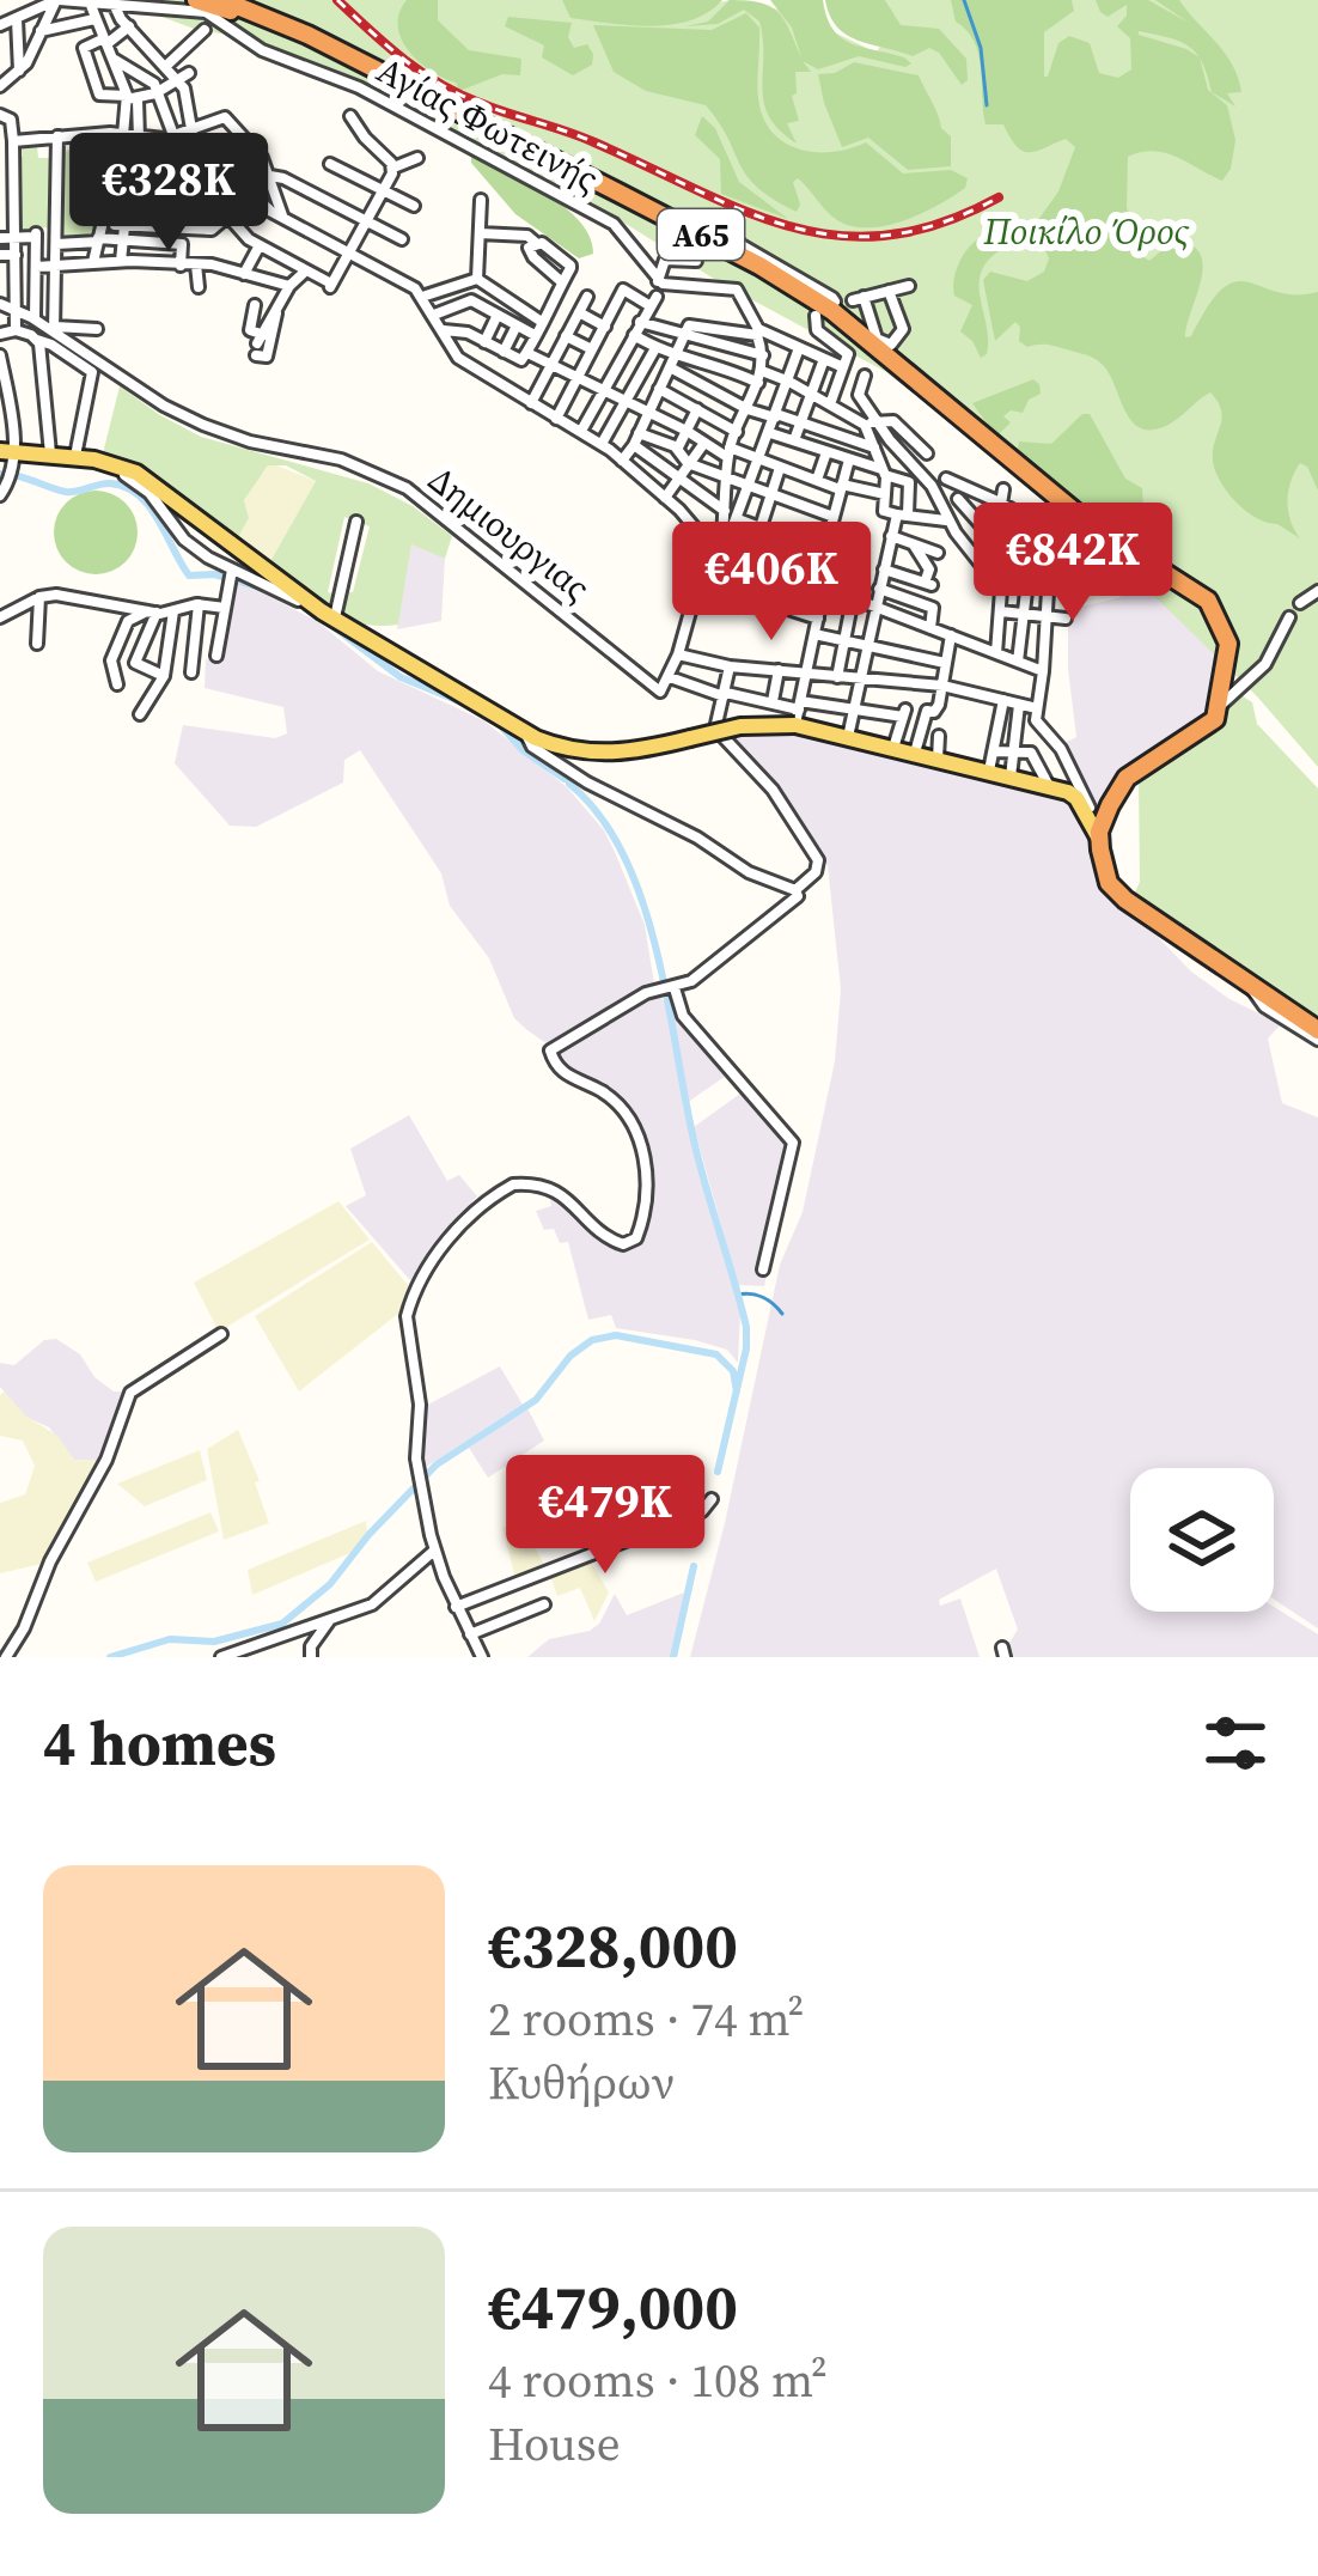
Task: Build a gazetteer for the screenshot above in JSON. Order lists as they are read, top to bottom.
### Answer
{
  "streets": {
    "highway": ["Α65"],
    "street": ["Αγίας Φωτεινής", "Δημιουργιας"]
  },
  "parks": ["Ποικίλο Όρος"],
  "page": {
    "price": [
      "€328K",
      "€842K",
      "€406K",
      "€479K"
    ],
    "heading": "4 homes",
    "list": [
      {
        "name": "€328,000",
        "note": "2 rooms · 74 m² · Κυθήρων"
      },
      {
        "name": "€479,000",
        "note": "4 rooms · 108 m² · House"
      }
    ]
  }
}
